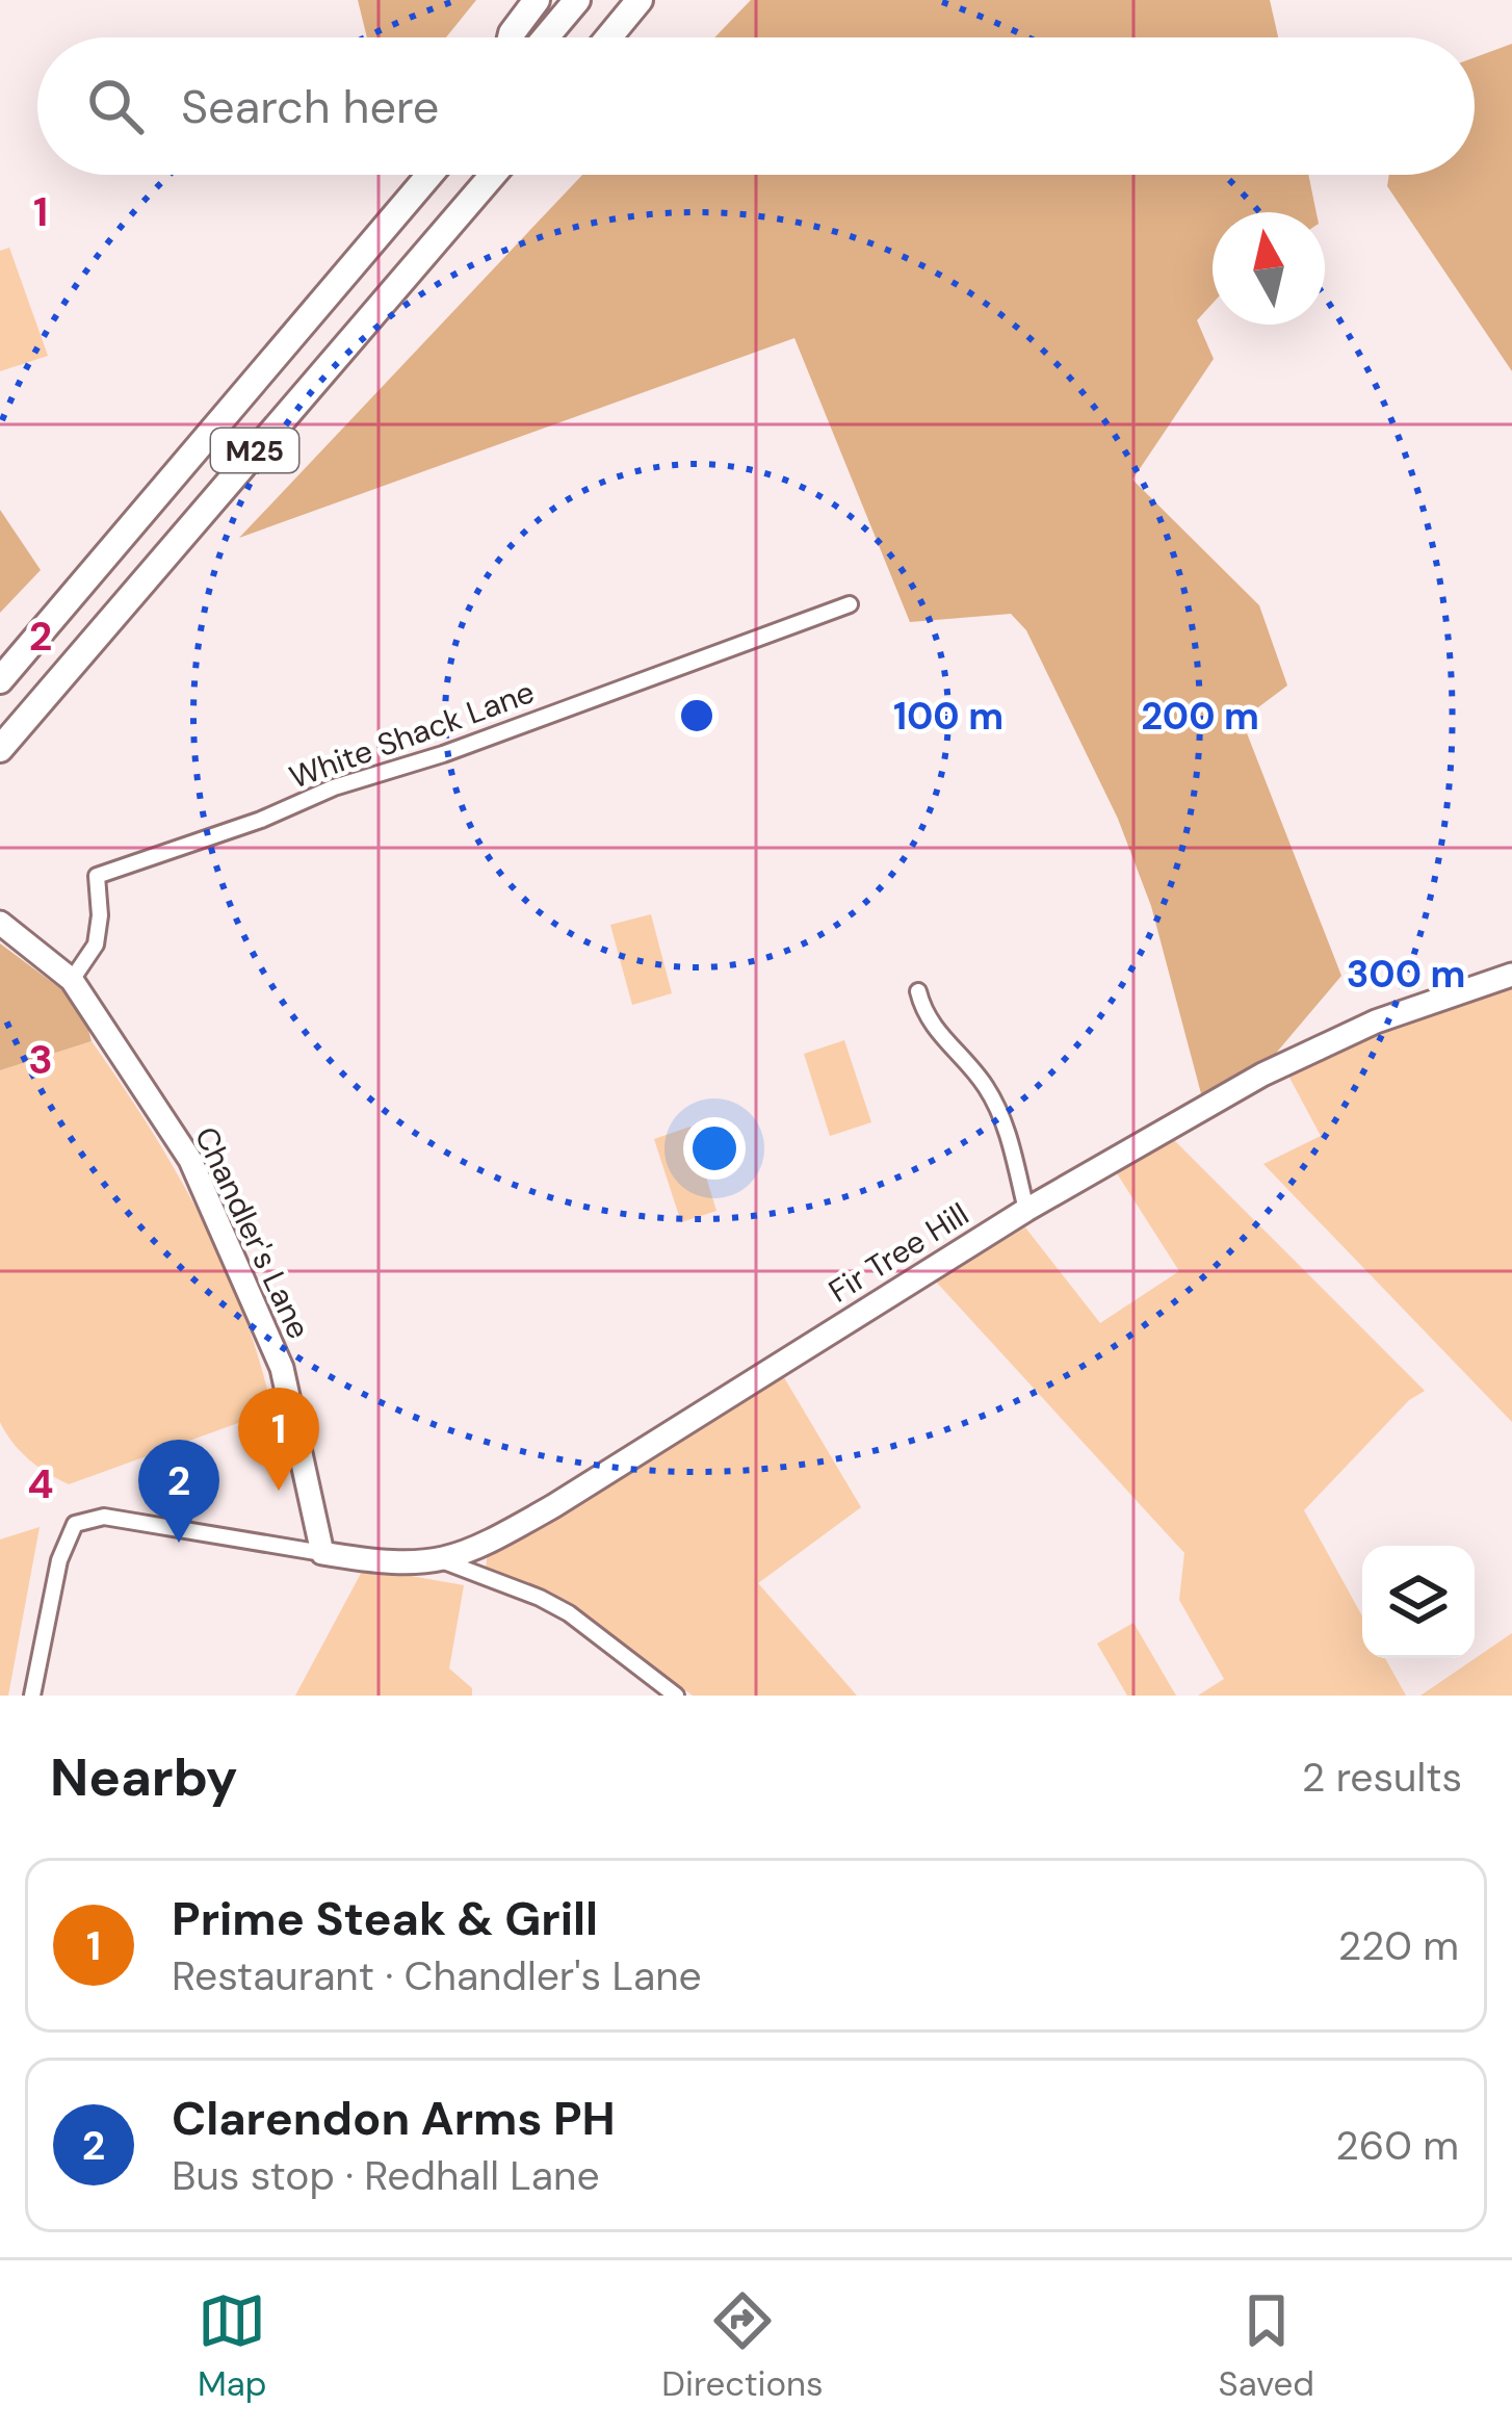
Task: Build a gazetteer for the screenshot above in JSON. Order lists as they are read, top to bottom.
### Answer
{
  "streets": {
    "highway": ["M25"],
    "street": ["White Shack Lane", "Chandler's Lane", "Fir Tree Hill"]
  },
  "crossings": [
    ["White Shack Lane", "Chandler's Lane"],
    ["Chandler's Lane", "Fir Tree Hill"]
  ],
  "north": "top",
  "page": {
    "search": "Search here",
    "pins": ["1", "2"],
    "heading": ["Nearby", "2 results"],
    "list": [
      {
        "mark": "1",
        "name": "Prime Steak & Grill",
        "note": "Restaurant · Chandler's Lane",
        "value": "220 m"
      },
      {
        "mark": "2",
        "name": "Clarendon Arms PH",
        "note": "Bus stop · Redhall Lane",
        "value": "260 m"
      }
    ],
    "nav": ["Map", "Directions", "Saved"]
  },
  "grid": {
    "rows": [
      "1",
      "2",
      "3",
      "4"
    ]
  },
  "rings": ["100 m", "200 m", "300 m"]
}
